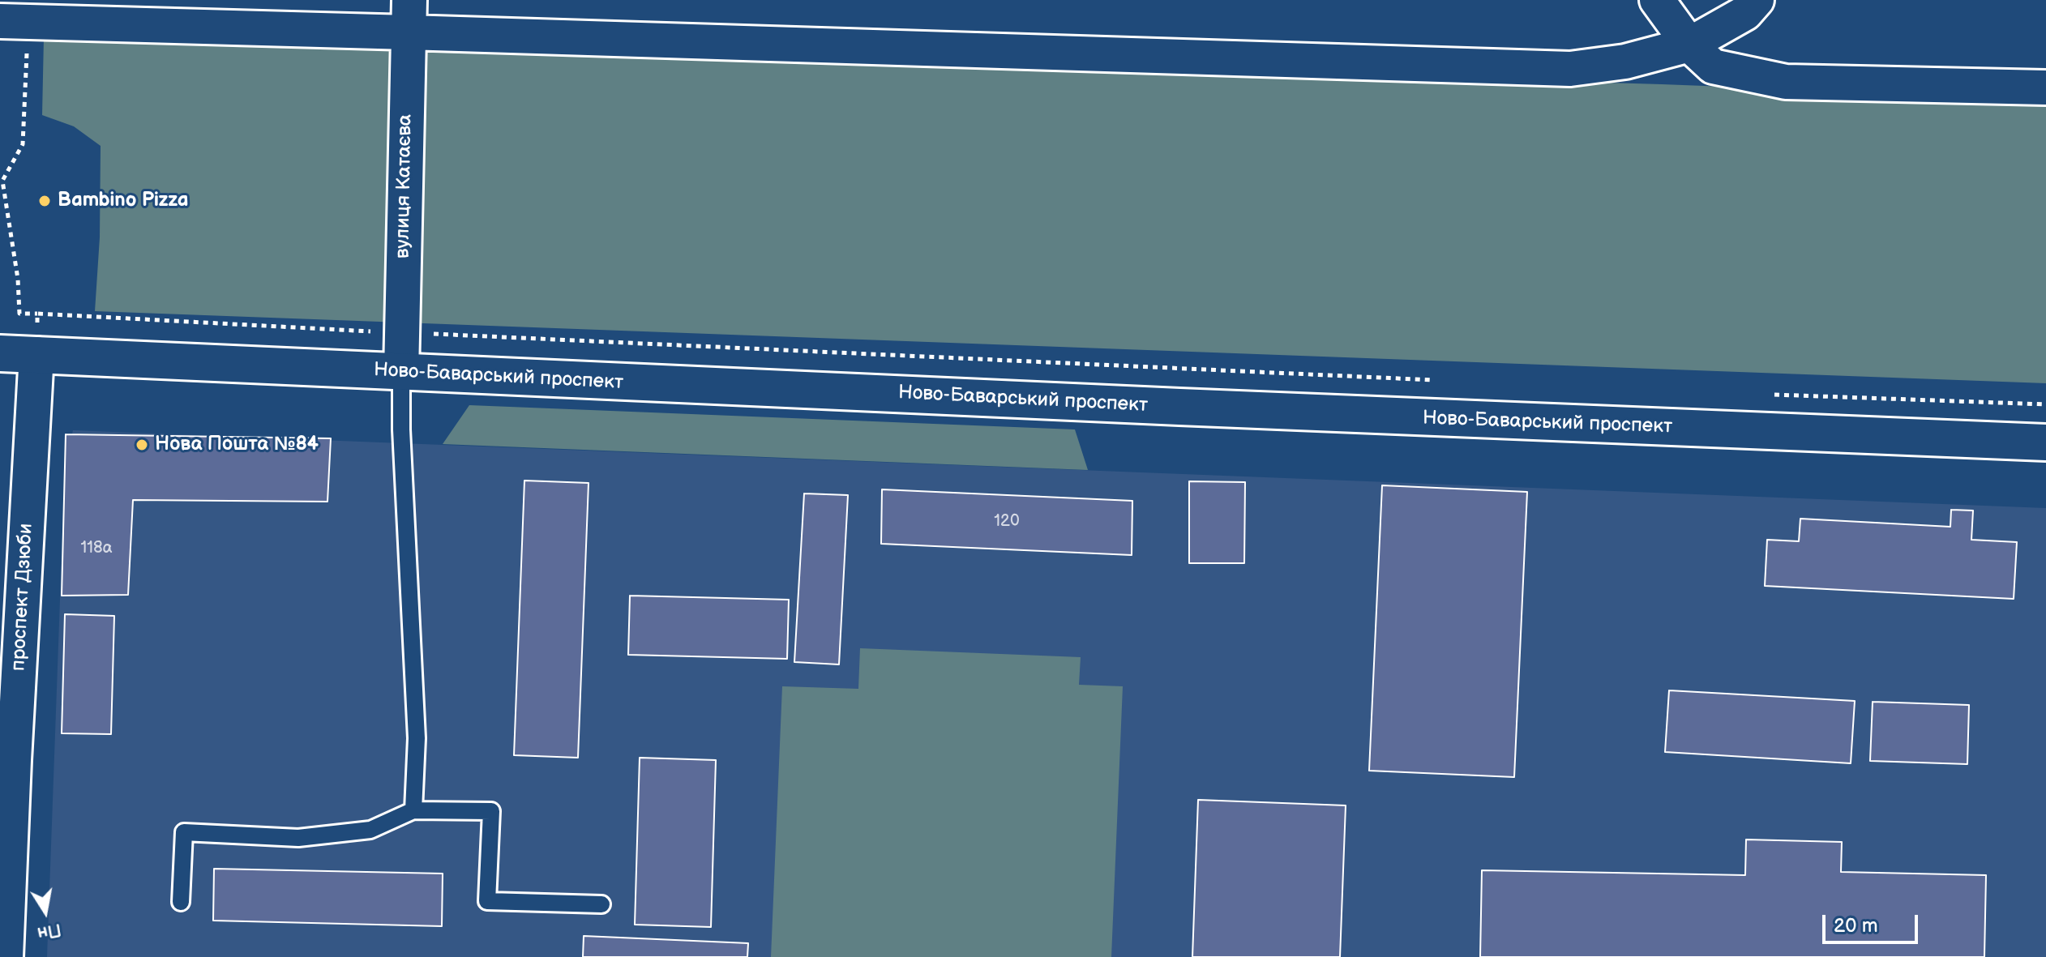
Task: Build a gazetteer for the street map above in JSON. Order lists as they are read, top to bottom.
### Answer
{
  "streets": {
    "main road": ["Ново-Баварський проспект"],
    "street": ["вулиця Катаєва", "проспект Дзюби"]
  },
  "crossings": [
    ["вулиця Катаєва", "Ново-Баварський проспект"],
    ["Ново-Баварський проспект", "проспект Дзюби"]
  ],
  "places": ["Bambino Pizza", "Нова Пошта №84"],
  "house_numbers": ["120", "118а"],
  "scale_bar": "20 m",
  "north": "bottom"
}
